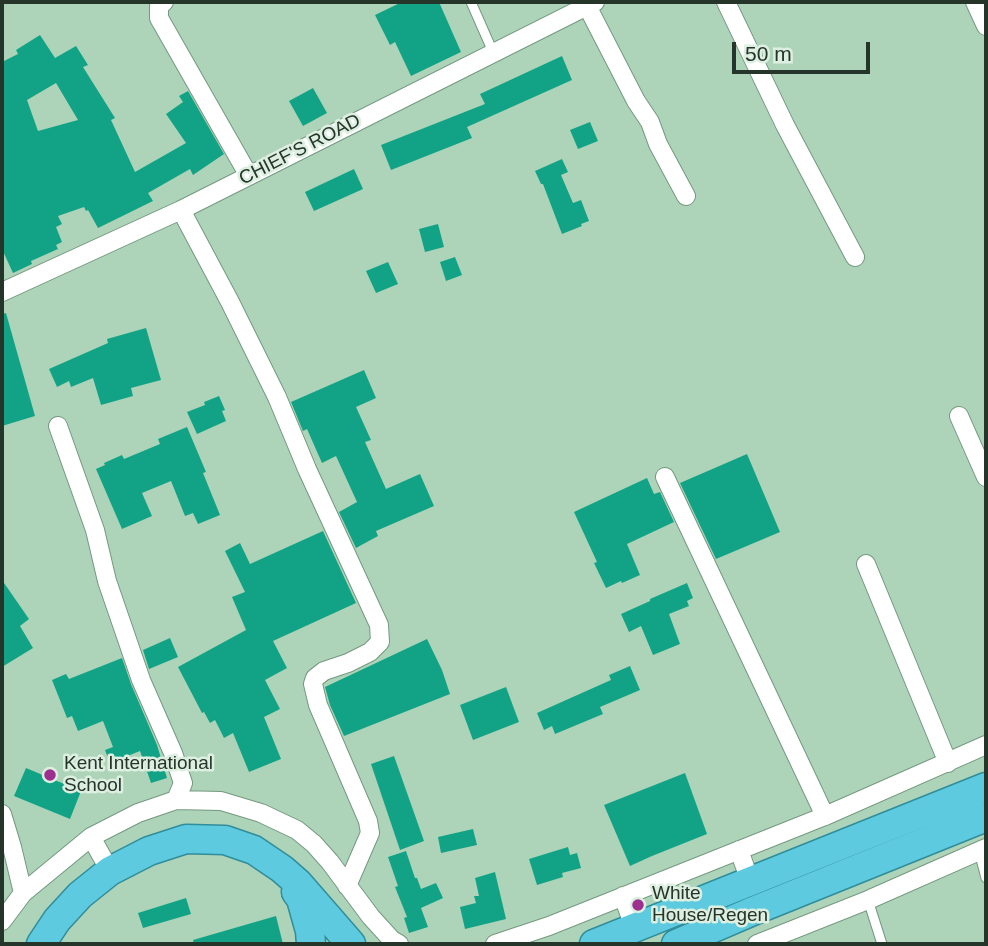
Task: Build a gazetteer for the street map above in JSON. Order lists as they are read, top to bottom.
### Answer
{
  "streets": {
    "street": ["CHIEF'S ROAD"]
  },
  "places": ["Kent International School", "White House/Regen"],
  "scale_bar": "50 m"
}
